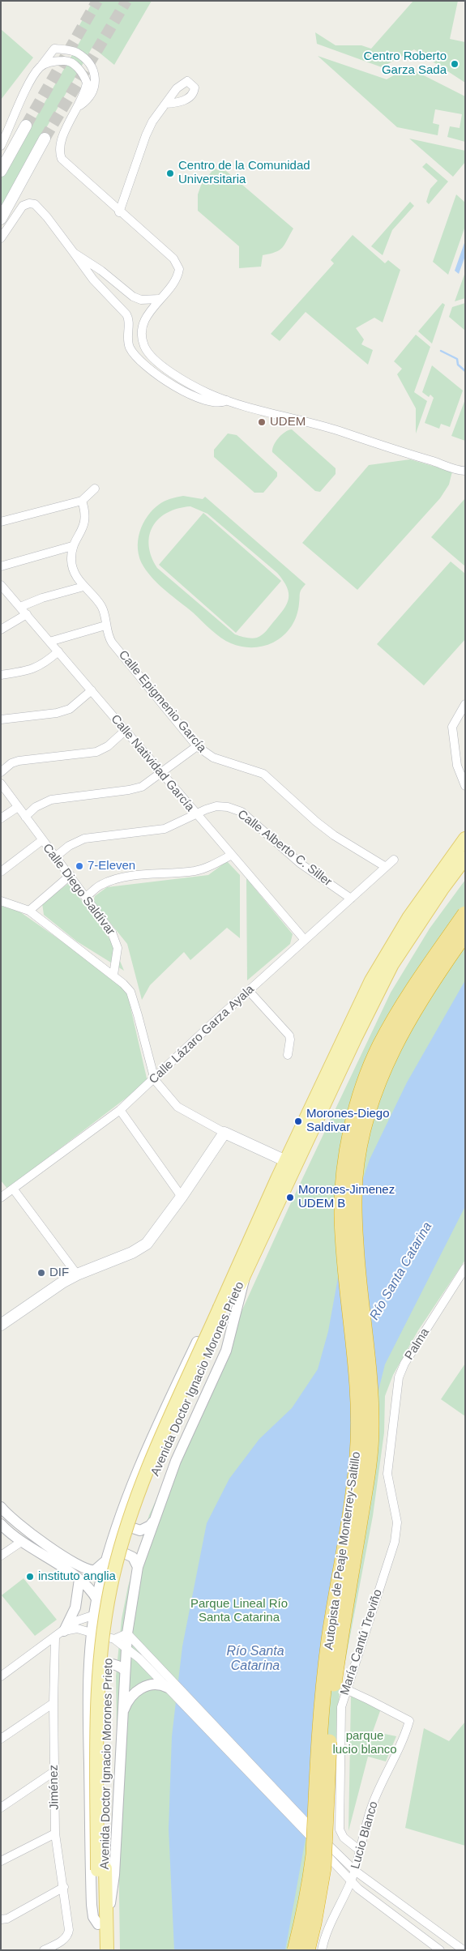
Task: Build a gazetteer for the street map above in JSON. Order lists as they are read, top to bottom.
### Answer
{
  "streets": {
    "highway": ["Autopista de Peaje Monterrey-Saltillo"],
    "main road": ["Avenida Doctor Ignacio Morones Prieto"],
    "street": [
      "Calle Epigmenio García",
      "Calle Natividad García",
      "Calle Alberto C. Siller",
      "Calle Diego Saldívar",
      "Calle Lázaro Garza Ayala",
      "Palma",
      "María Cantú Treviño",
      "Jiménez",
      "Lucio Blanco"
    ]
  },
  "crossings": [
    ["Calle Epigmenio García", "Calle Lázaro Garza Ayala"],
    ["Calle Natividad García", "Calle Alberto C. Siller"],
    ["Calle Natividad García", "Calle Lázaro Garza Ayala"],
    ["Calle Alberto C. Siller", "Calle Diego Saldívar"],
    ["Calle Alberto C. Siller", "Calle Lázaro Garza Ayala"],
    ["Palma", "María Cantú Treviño"],
    ["María Cantú Treviño", "Lucio Blanco"]
  ],
  "water": ["Río Santa Catarina"],
  "parks": ["Parque Lineal Río Santa Catarina", "parque lucio blanco"],
  "places": [
    "Centro Roberto Garza Sada",
    "Centro de la Comunidad Universitaria",
    "UDEM",
    "7-Eleven",
    "Morones-Diego Saldivar",
    "Morones-Jimenez UDEM B",
    "DIF",
    "instituto anglia"
  ]
}
